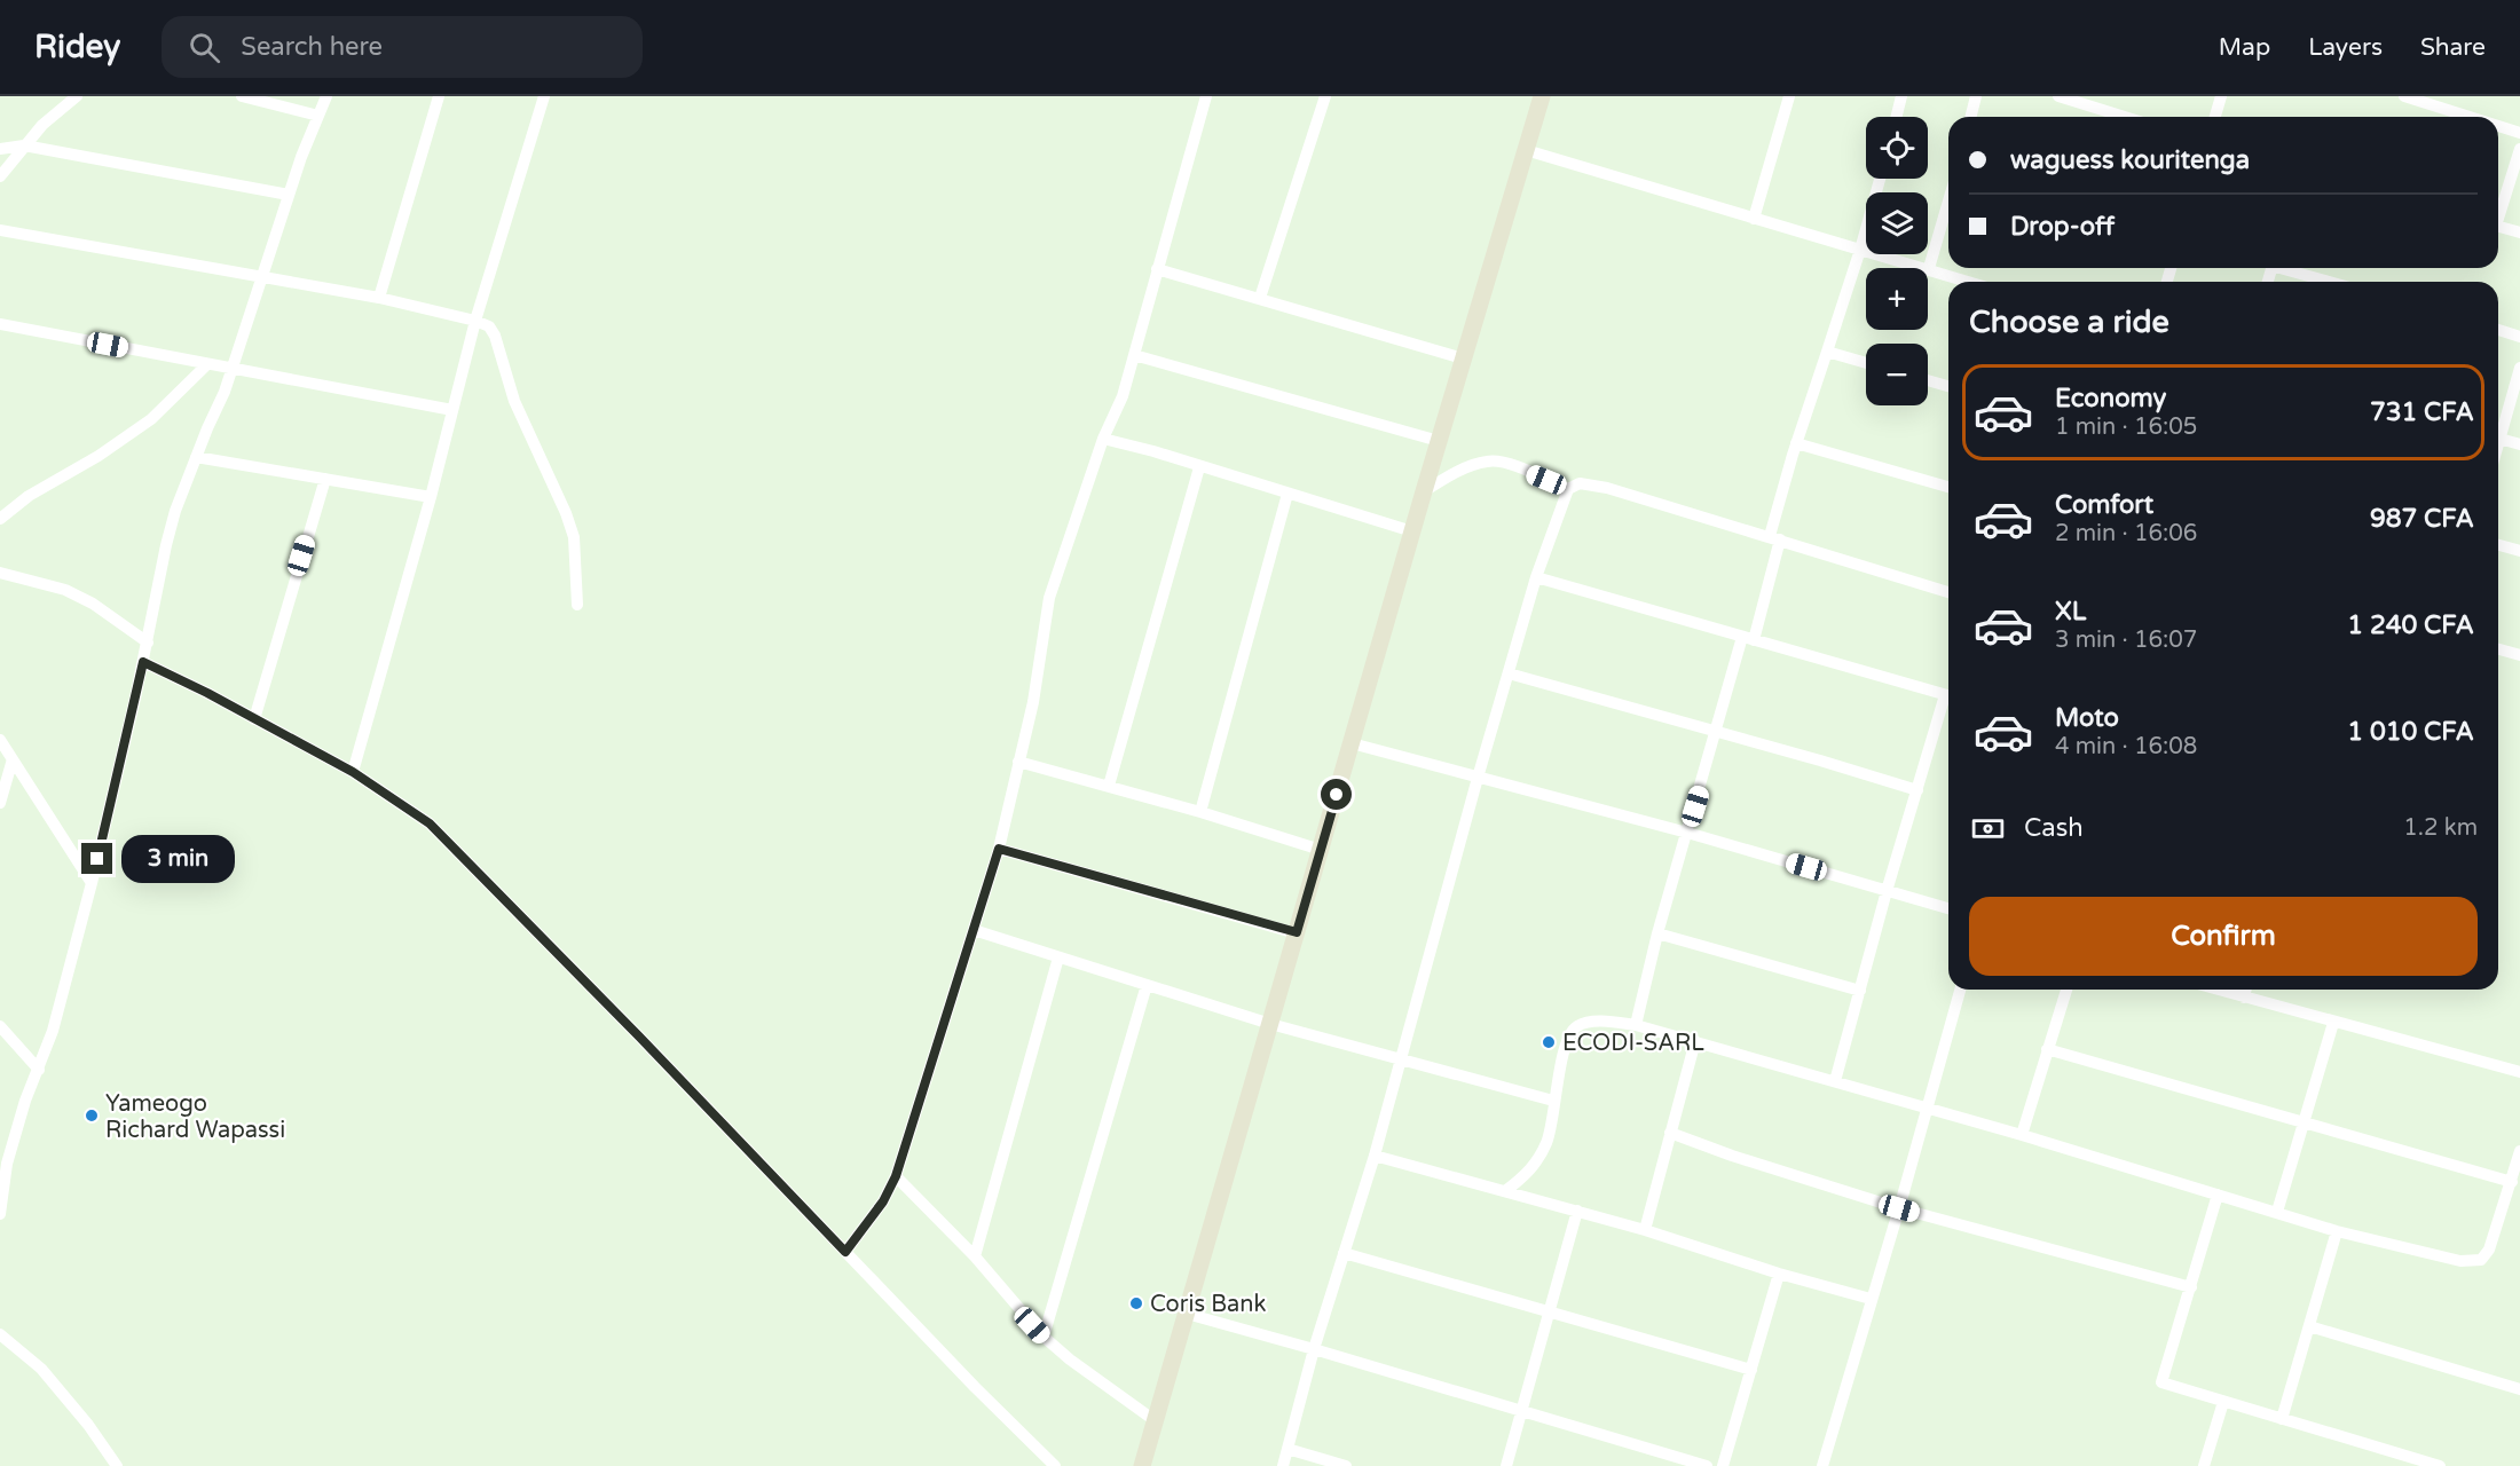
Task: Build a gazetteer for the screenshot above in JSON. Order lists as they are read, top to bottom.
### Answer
{
  "places": ["ECODI-SARL", "Yameogo Richard Wapassi", "Coris Bank"],
  "page": {
    "header": "Ridey",
    "search": "Search here",
    "nav": ["Map", "Layers", "Share"],
    "map_buttons": ["+", "−"],
    "banner": ["waguess kouritenga", "Drop-off"],
    "heading": "Choose a ride",
    "list": [
      {
        "name": "Economy",
        "note": "1 min · 16:05",
        "value": "731 CFA"
      },
      {
        "name": "Comfort",
        "note": "2 min · 16:06",
        "value": "987 CFA"
      },
      {
        "name": "XL",
        "note": "3 min · 16:07",
        "value": "1 240 CFA"
      },
      {
        "name": "Moto",
        "note": "4 min · 16:08",
        "value": "1 010 CFA"
      }
    ],
    "pay": ["Cash", "1.2 km"],
    "bubble": "3 min",
    "buttons": "Confirm"
  }
}
